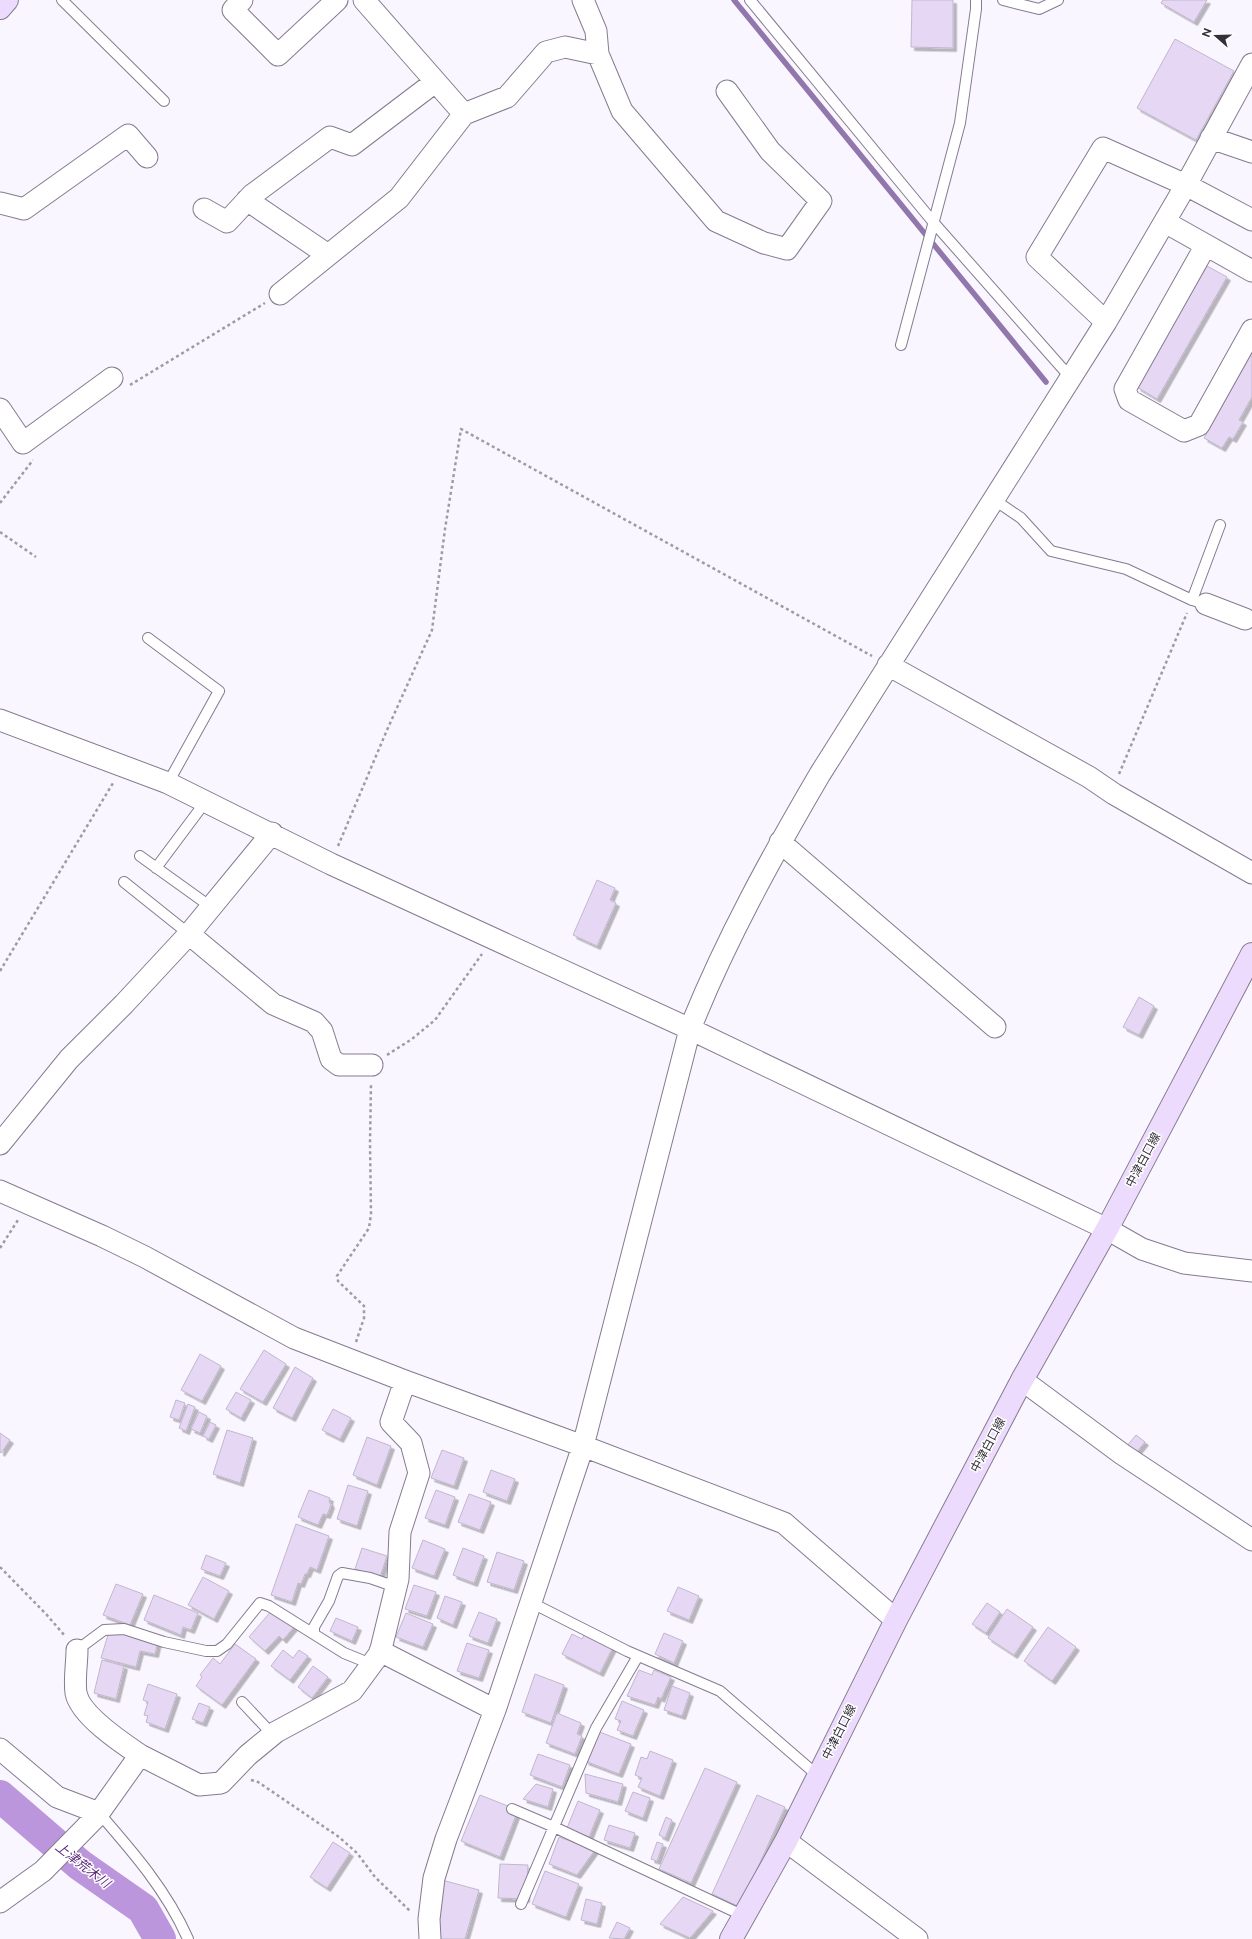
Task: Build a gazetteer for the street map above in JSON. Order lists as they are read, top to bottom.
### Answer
{
  "streets": {
    "main road": ["中津白口線"]
  },
  "water": ["上津荒木川"],
  "north": "left"
}
